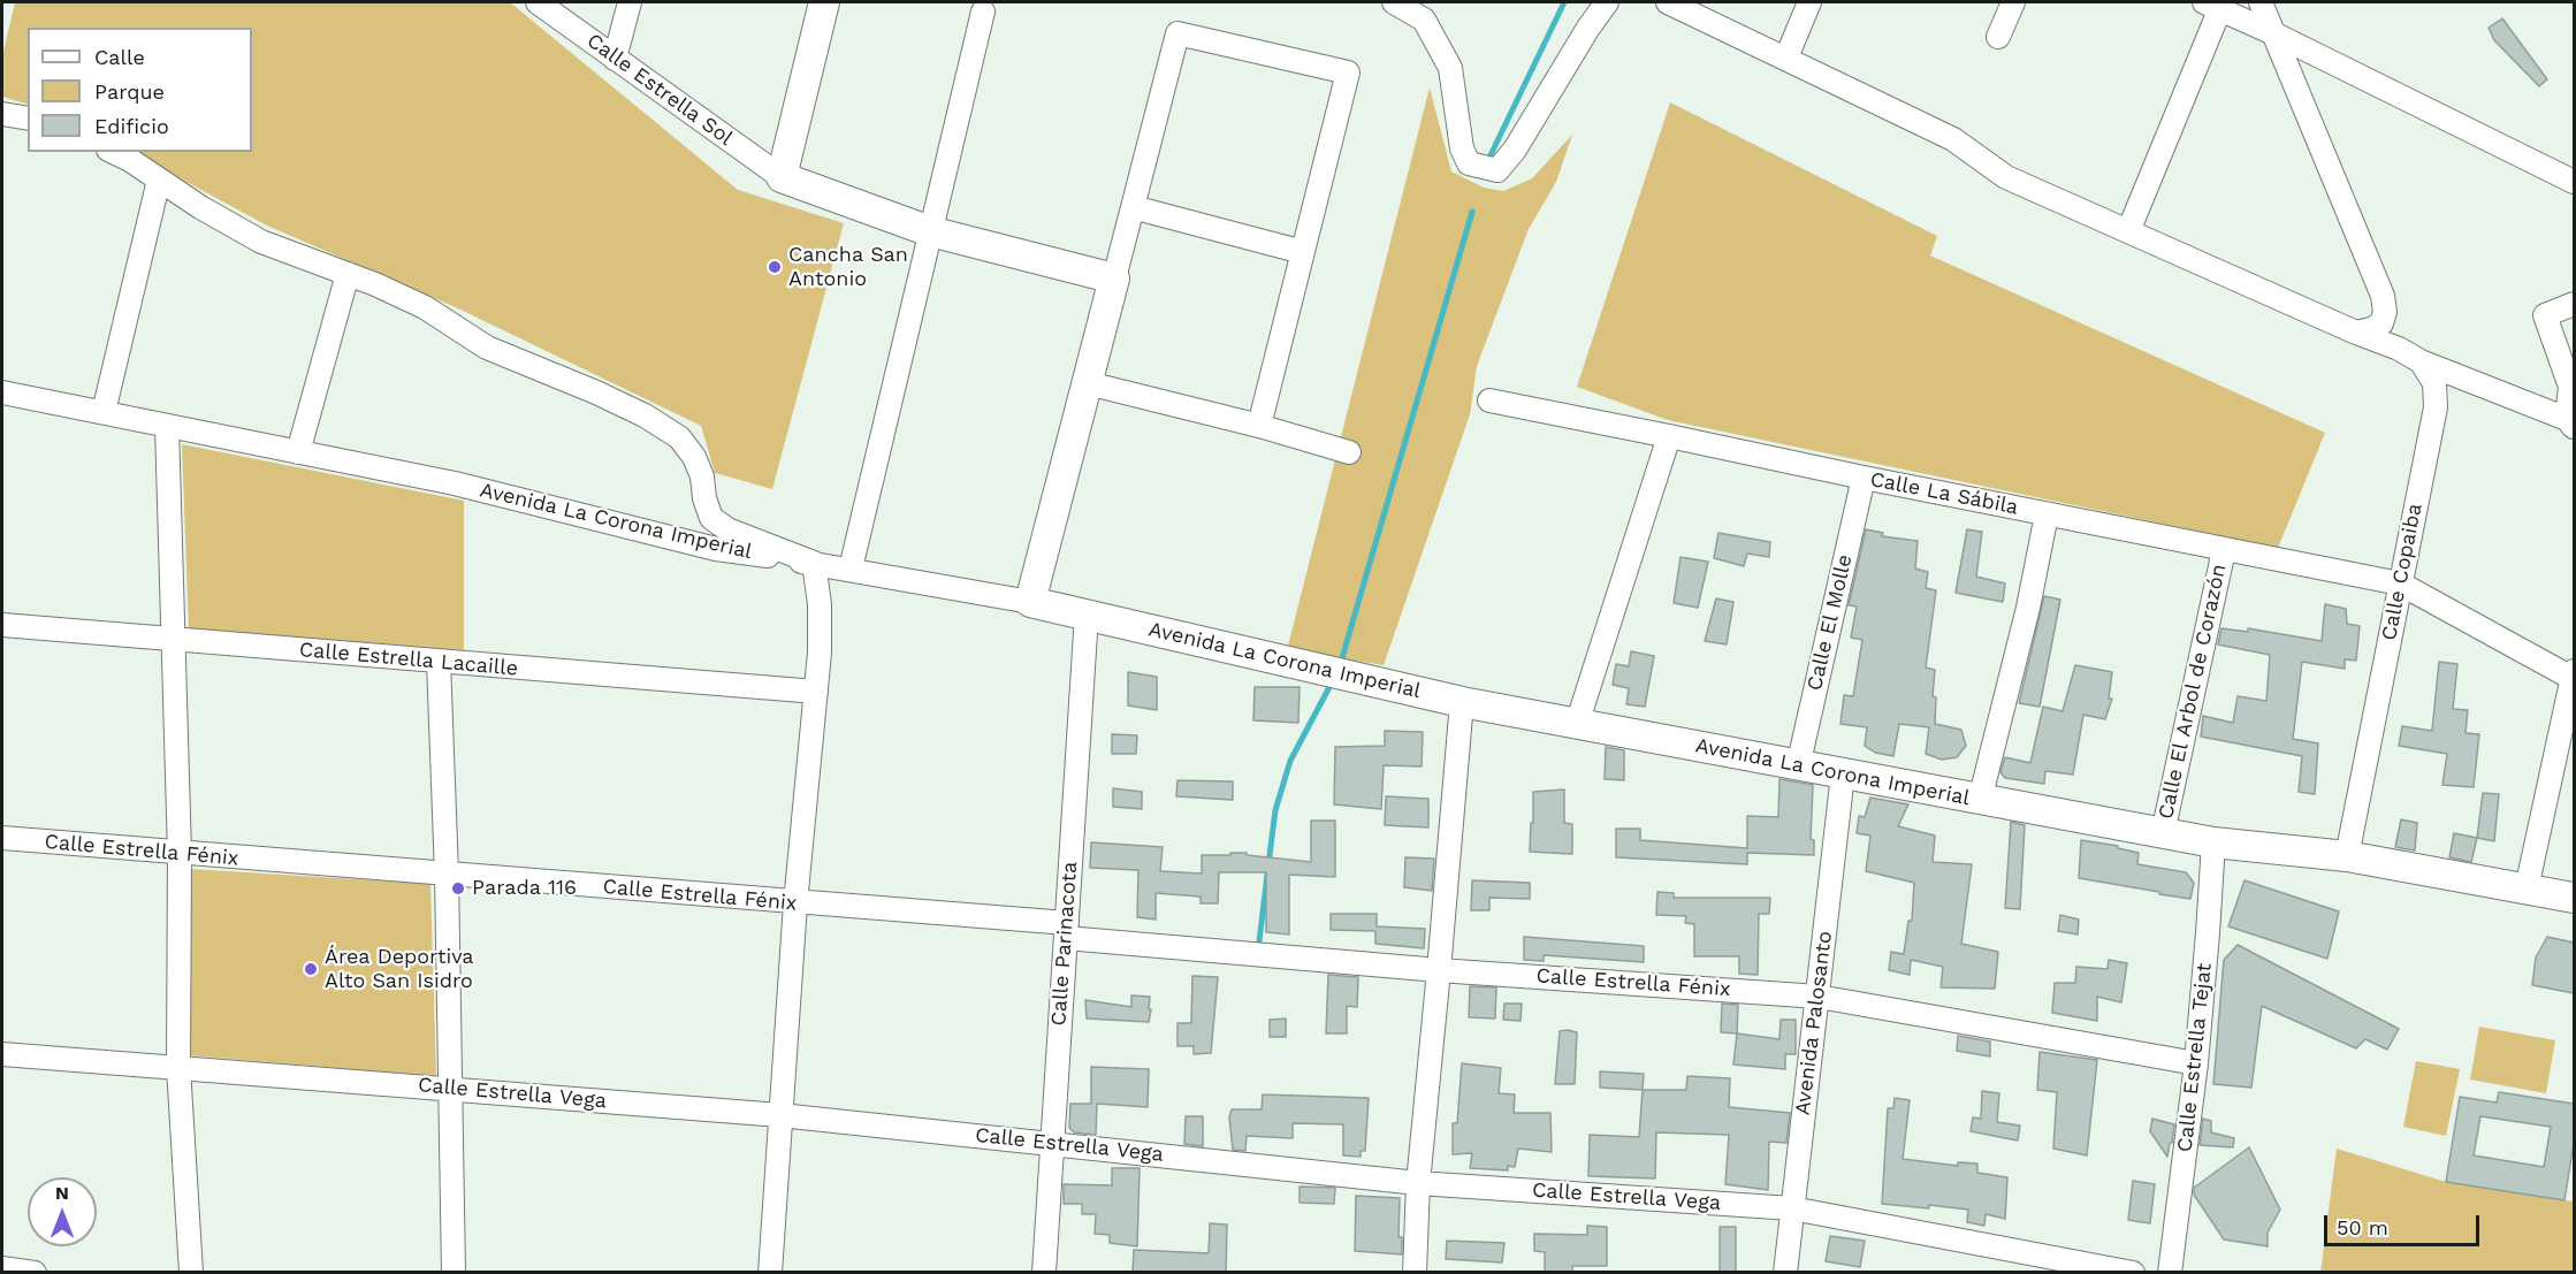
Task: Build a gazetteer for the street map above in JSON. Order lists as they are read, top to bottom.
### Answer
{
  "streets": {
    "street": [
      "Calle Estrella Sol",
      "Calle La Sábila",
      "Avenida La Corona Imperial",
      "Calle Copaiba",
      "Calle El Molle",
      "Calle Estrella Lacaille",
      "Calle El Arbol de Corazón",
      "Calle Estrella Fénix",
      "Calle Parinacota",
      "Avenida Palosanto",
      "Calle Estrella Tejat",
      "Calle Estrella Vega"
    ]
  },
  "crossings": [
    ["Calle La Sábila", "Calle Copaiba"],
    ["Calle La Sábila", "Calle El Molle"],
    ["Calle La Sábila", "Calle El Arbol de Corazón"],
    ["Avenida La Corona Imperial", "Calle Copaiba"],
    ["Avenida La Corona Imperial", "Calle El Molle"],
    ["Avenida La Corona Imperial", "Calle El Arbol de Corazón"],
    ["Avenida La Corona Imperial", "Calle Parinacota"],
    ["Avenida La Corona Imperial", "Avenida Palosanto"],
    ["Avenida La Corona Imperial", "Calle Estrella Tejat"],
    ["Calle Estrella Fénix", "Calle Parinacota"],
    ["Calle Estrella Fénix", "Avenida Palosanto"],
    ["Calle Estrella Fénix", "Calle Estrella Tejat"],
    ["Calle Parinacota", "Calle Estrella Vega"],
    ["Avenida Palosanto", "Calle Estrella Vega"]
  ],
  "places": ["Cancha San Antonio", "Parada 116", "Área Deportiva Alto San Isidro"],
  "legend": ["Calle", "Parque", "Edificio"],
  "scale_bar": "50 m",
  "north": "top"
}
